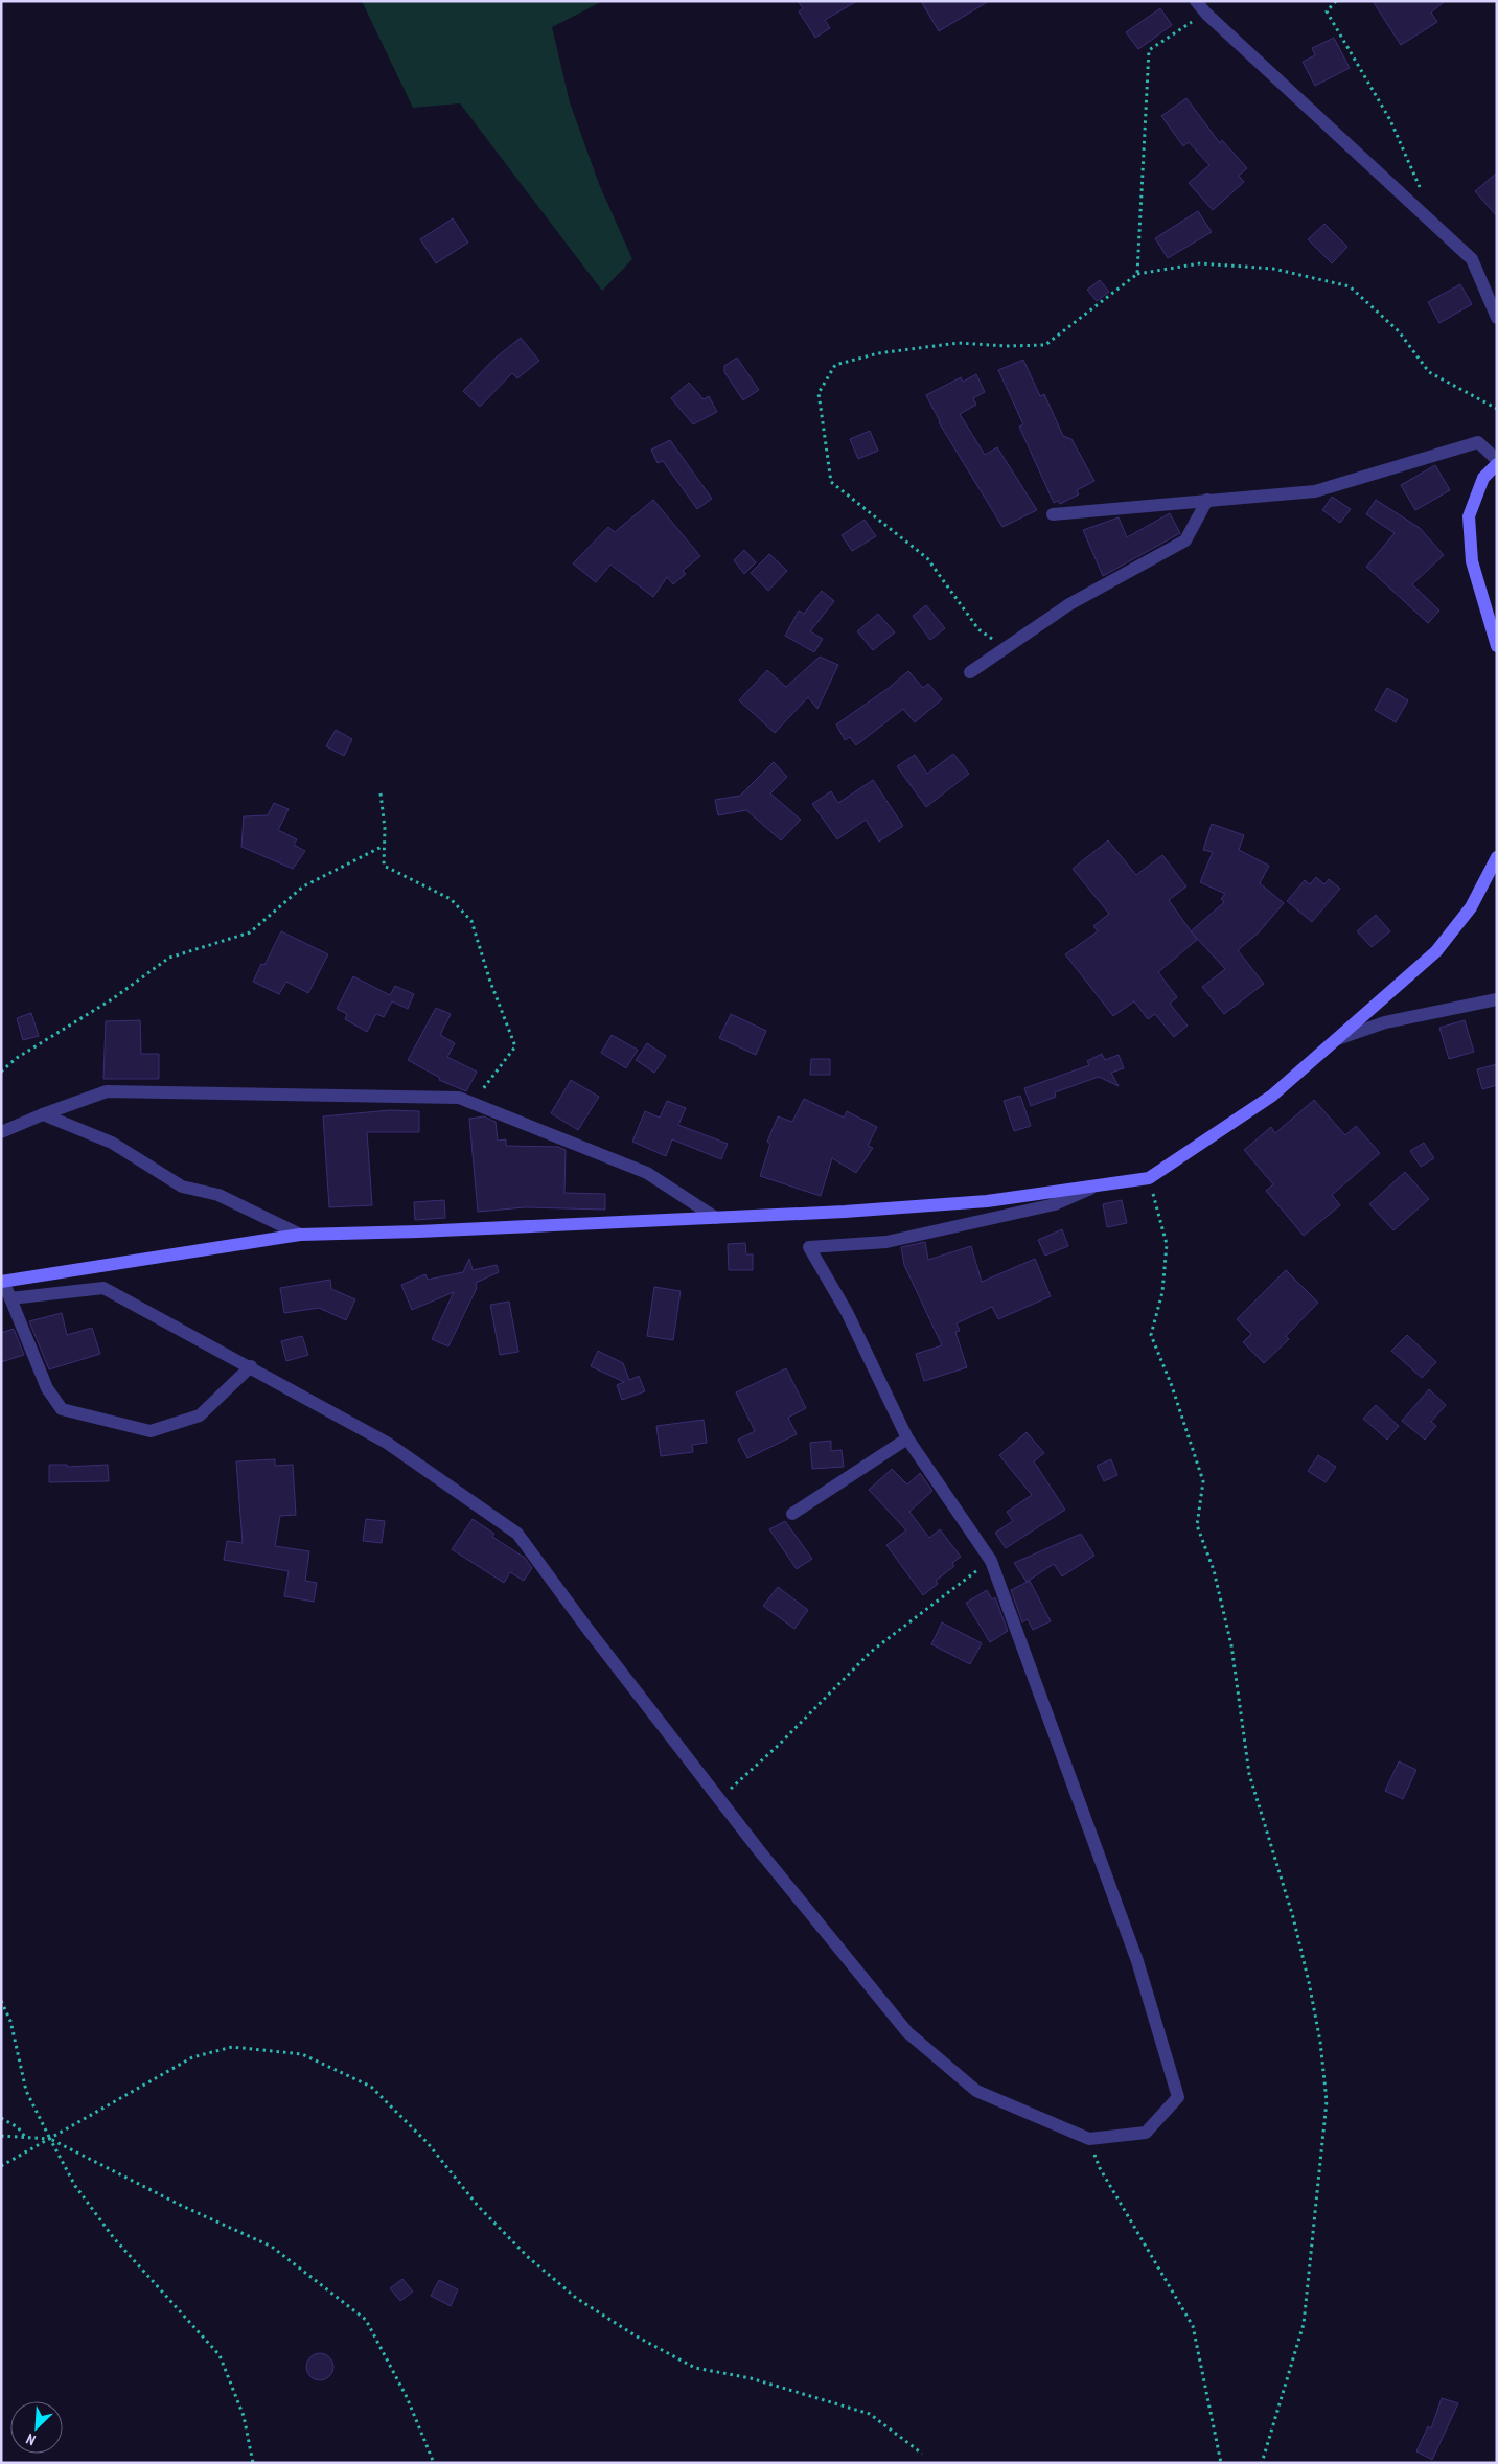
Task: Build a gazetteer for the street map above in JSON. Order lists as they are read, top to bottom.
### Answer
{
  "north": "bottom left"
}
